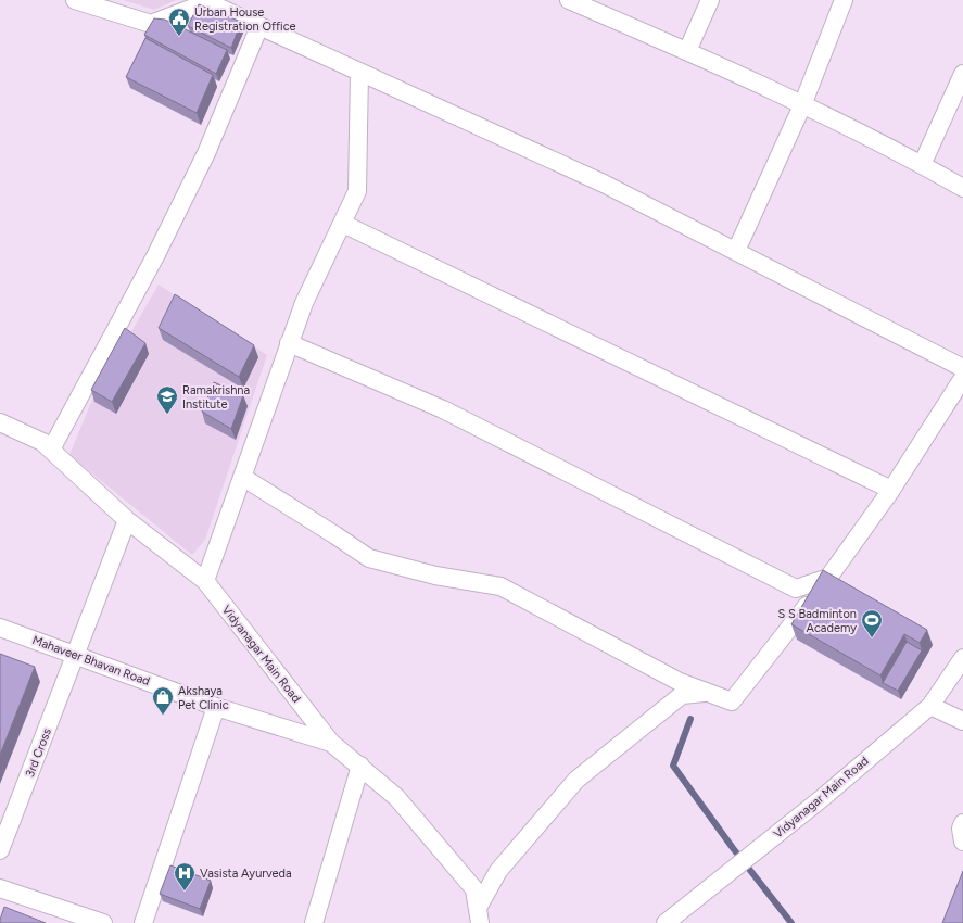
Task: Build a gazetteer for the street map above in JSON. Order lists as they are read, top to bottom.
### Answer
{
  "streets": {
    "street": ["Vidyanagar Main Road", "Mahaveer Bhavan Road", "3rd Cross"]
  },
  "crossings": [
    ["Vidyanagar Main Road", "Mahaveer Bhavan Road"],
    ["Vidyanagar Main Road", "3rd Cross"],
    ["Mahaveer Bhavan Road", "3rd Cross"]
  ],
  "places": {
    "public building": ["Urban House Registration Office"],
    "school or university": ["Ramakrishna Institute"],
    "sports": ["S S Badminton Academy"],
    "shop": ["Akshaya Pet Clinic"],
    "hospital": ["Vasista Ayurveda"]
  }
}
